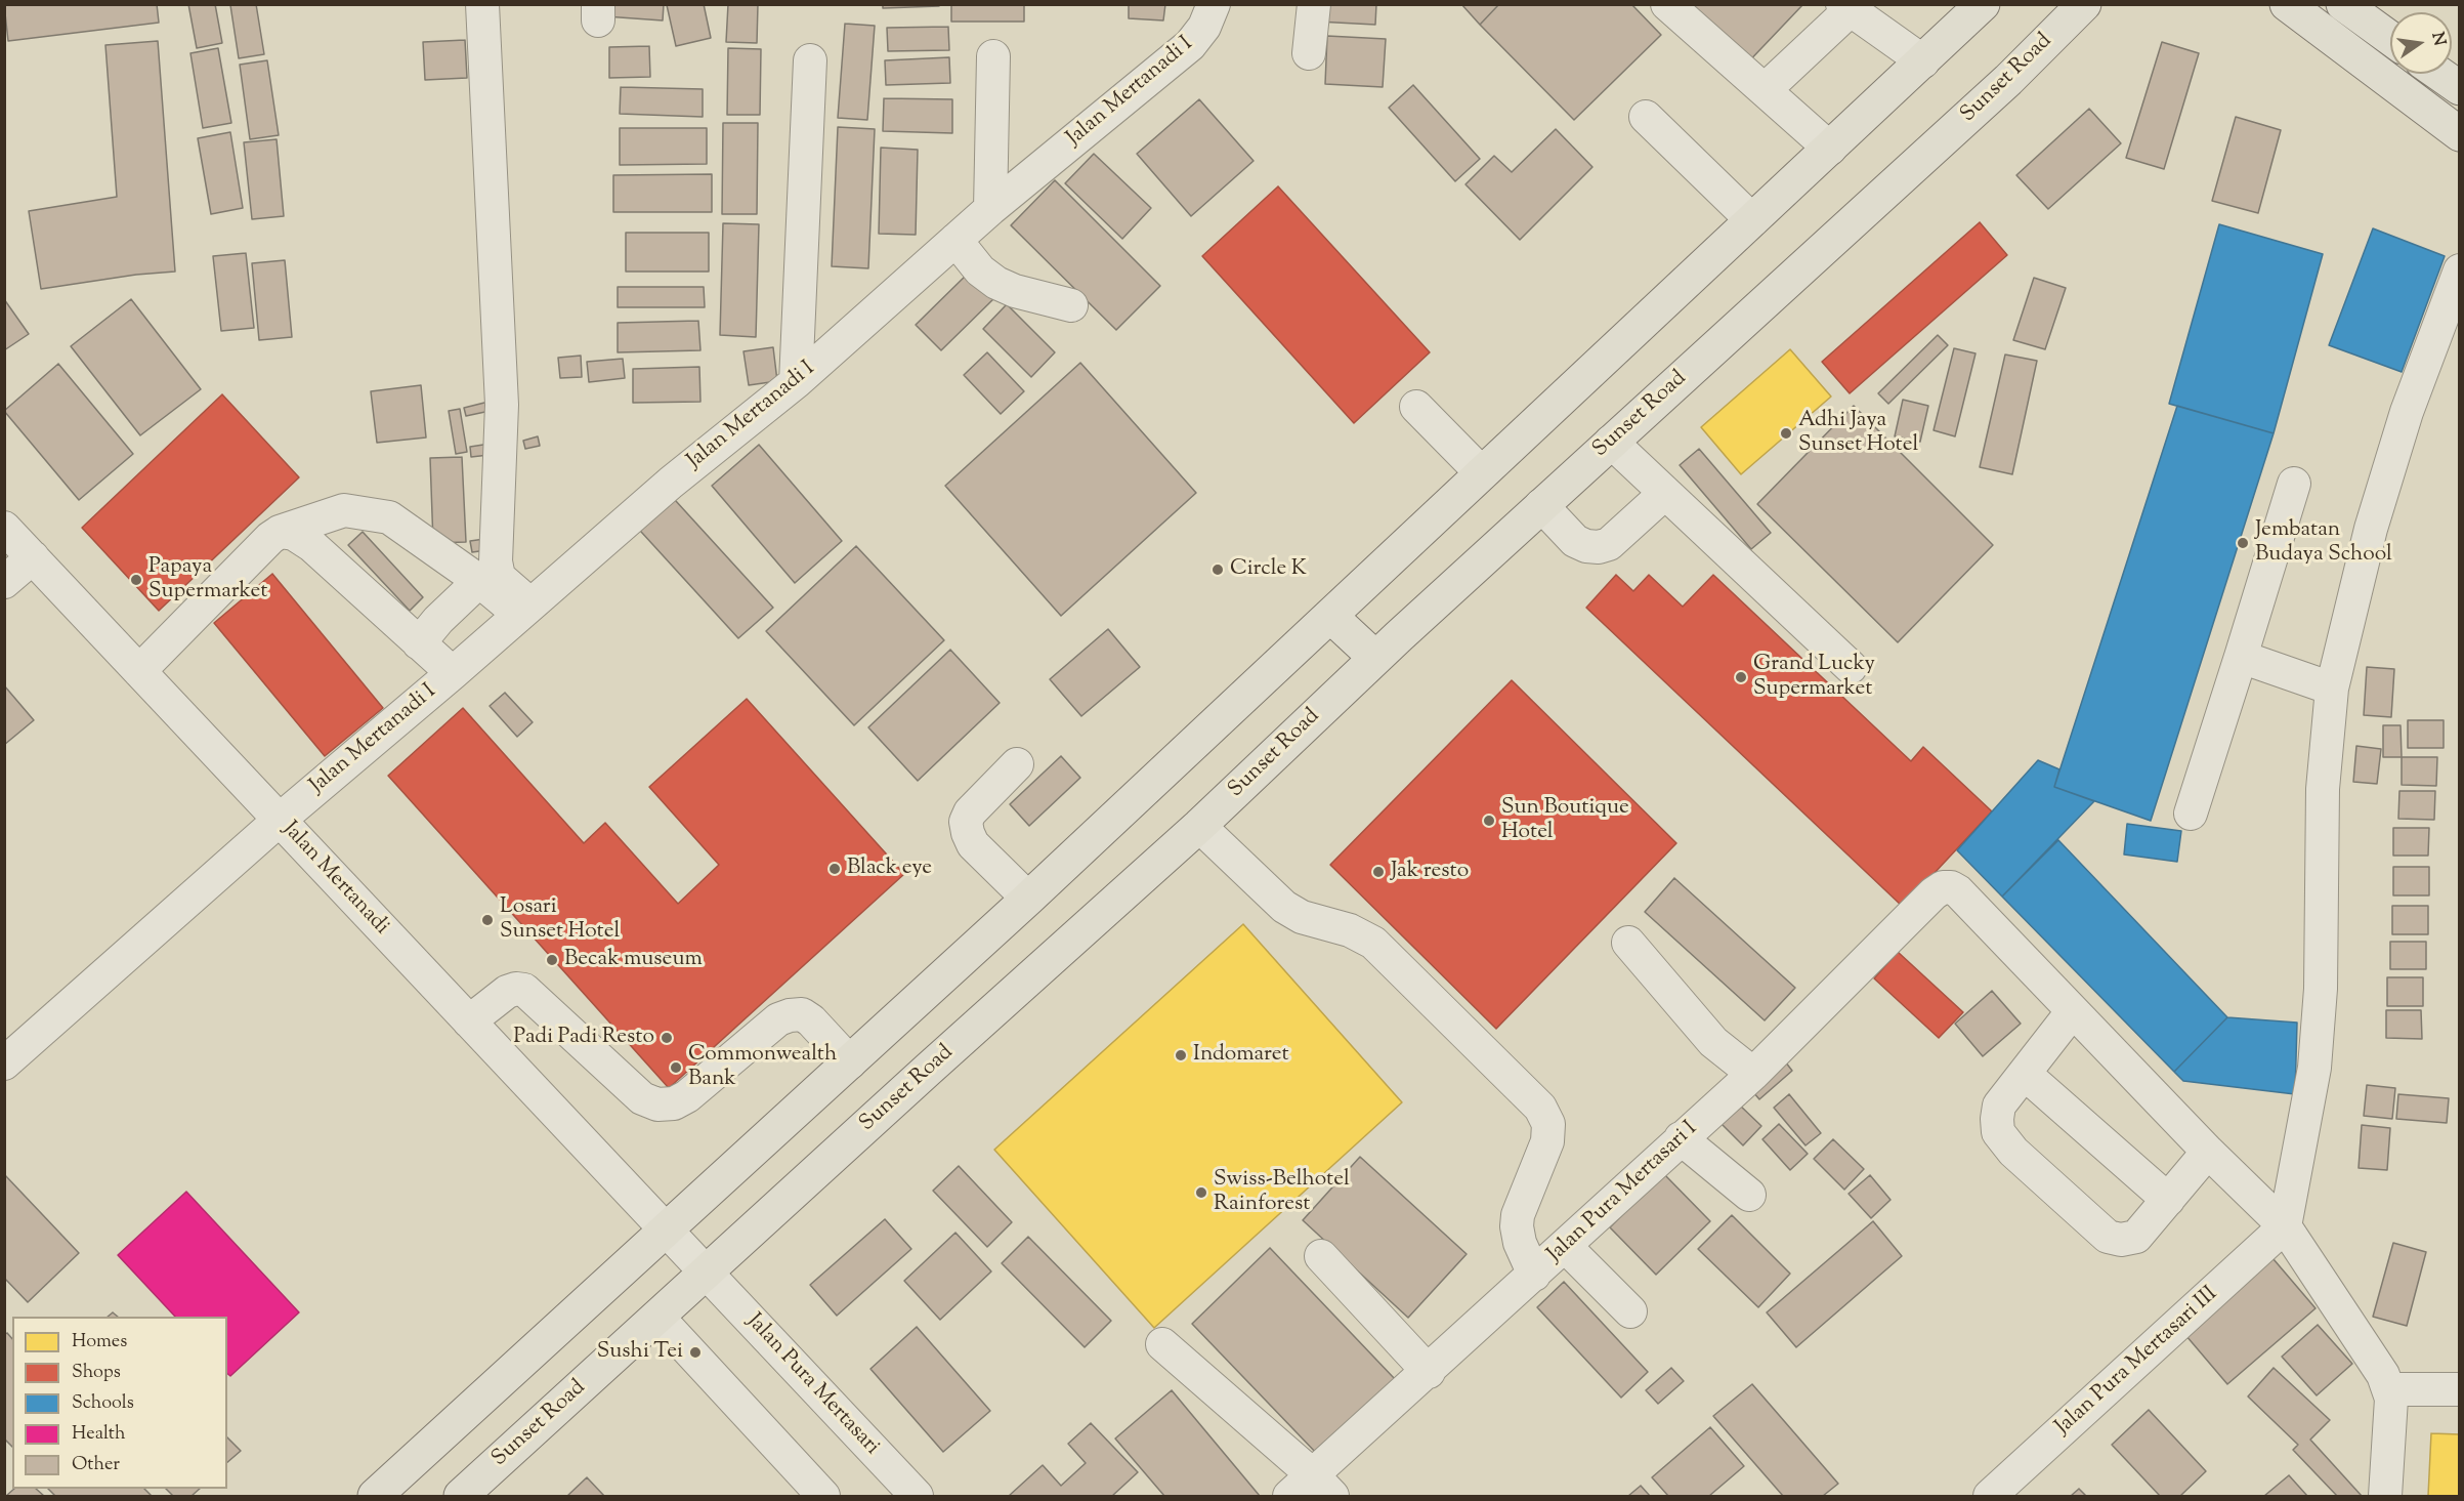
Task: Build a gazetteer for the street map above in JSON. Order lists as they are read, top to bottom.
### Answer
{
  "streets": {
    "highway": ["Sunset Road"],
    "street": [
      "Jalan Mertanadi I",
      "Jalan Mertanadi",
      "Jalan Pura Mertasari I",
      "Jalan Pura Mertasari III",
      "Jalan Pura Mertasari"
    ]
  },
  "crossings": [
    ["Sunset Road", "Jalan Pura Mertasari"],
    ["Jalan Mertanadi I", "Jalan Mertanadi"],
    ["Jalan Mertanadi", "Jalan Pura Mertasari"]
  ],
  "places": [
    "Adhi Jaya Sunset Hotel",
    "Jembatan Budaya School",
    "Circle K",
    "Papaya Supermarket",
    "Grand Lucky Supermarket",
    "Sun Boutique Hotel",
    "Black eye",
    "Jak resto",
    "Losari Sunset Hotel",
    "Becak museum",
    "Padi Padi Resto",
    "Indomaret",
    "Commonwealth Bank",
    "Swiss-Belhotel Rainforest",
    "Sushi Tei"
  ],
  "legend": [
    "Homes",
    "Shops",
    "Schools",
    "Health",
    "Other"
  ],
  "north": "right"
}
